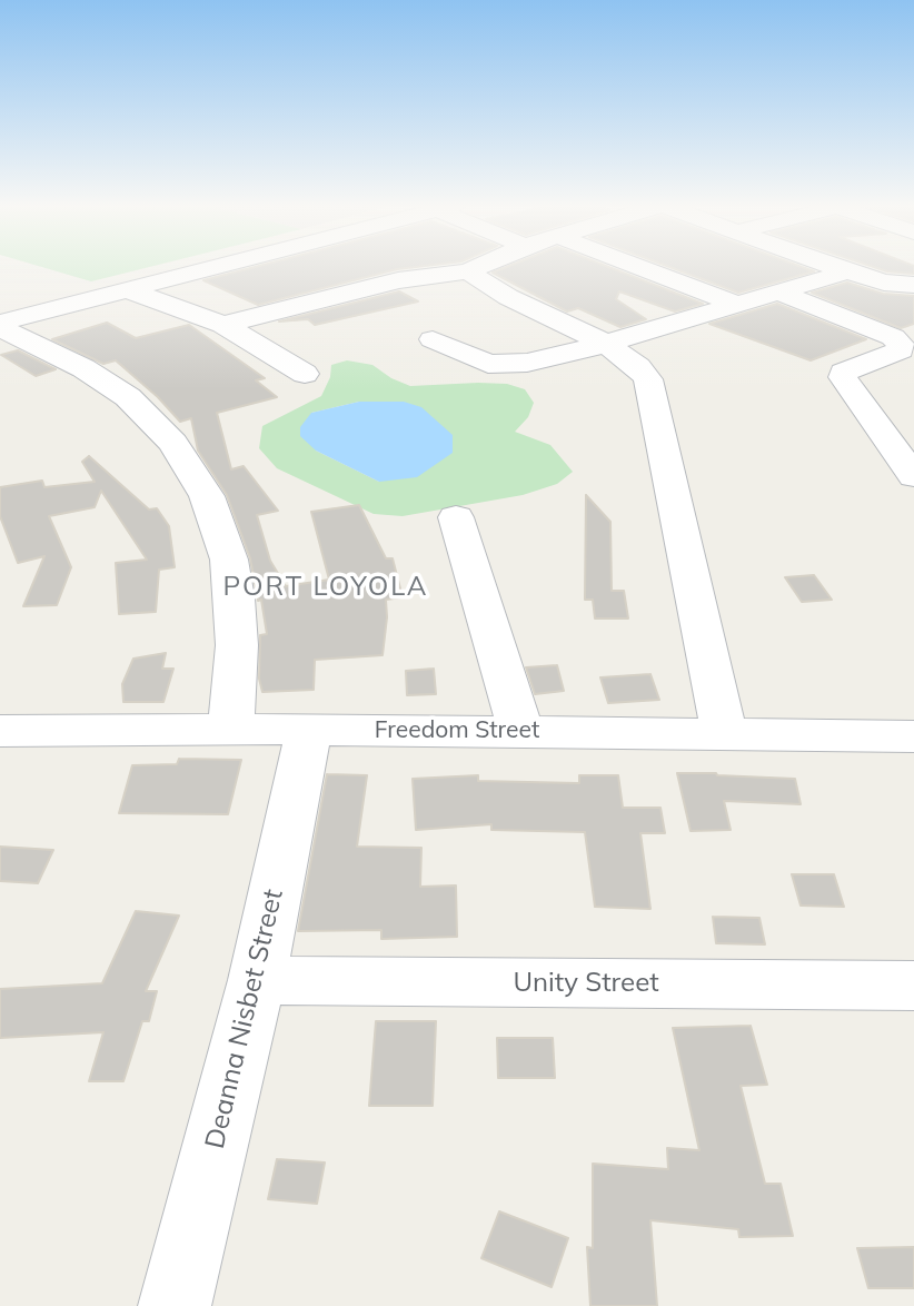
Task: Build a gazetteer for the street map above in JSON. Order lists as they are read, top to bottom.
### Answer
{
  "streets": {
    "street": ["Freedom Street", "Unity Street", "Deanna Nisbet Street"]
  },
  "crossings": [
    ["Freedom Street", "Deanna Nisbet Street"],
    ["Unity Street", "Deanna Nisbet Street"]
  ],
  "districts": ["PORT LOYOLA"]
}
